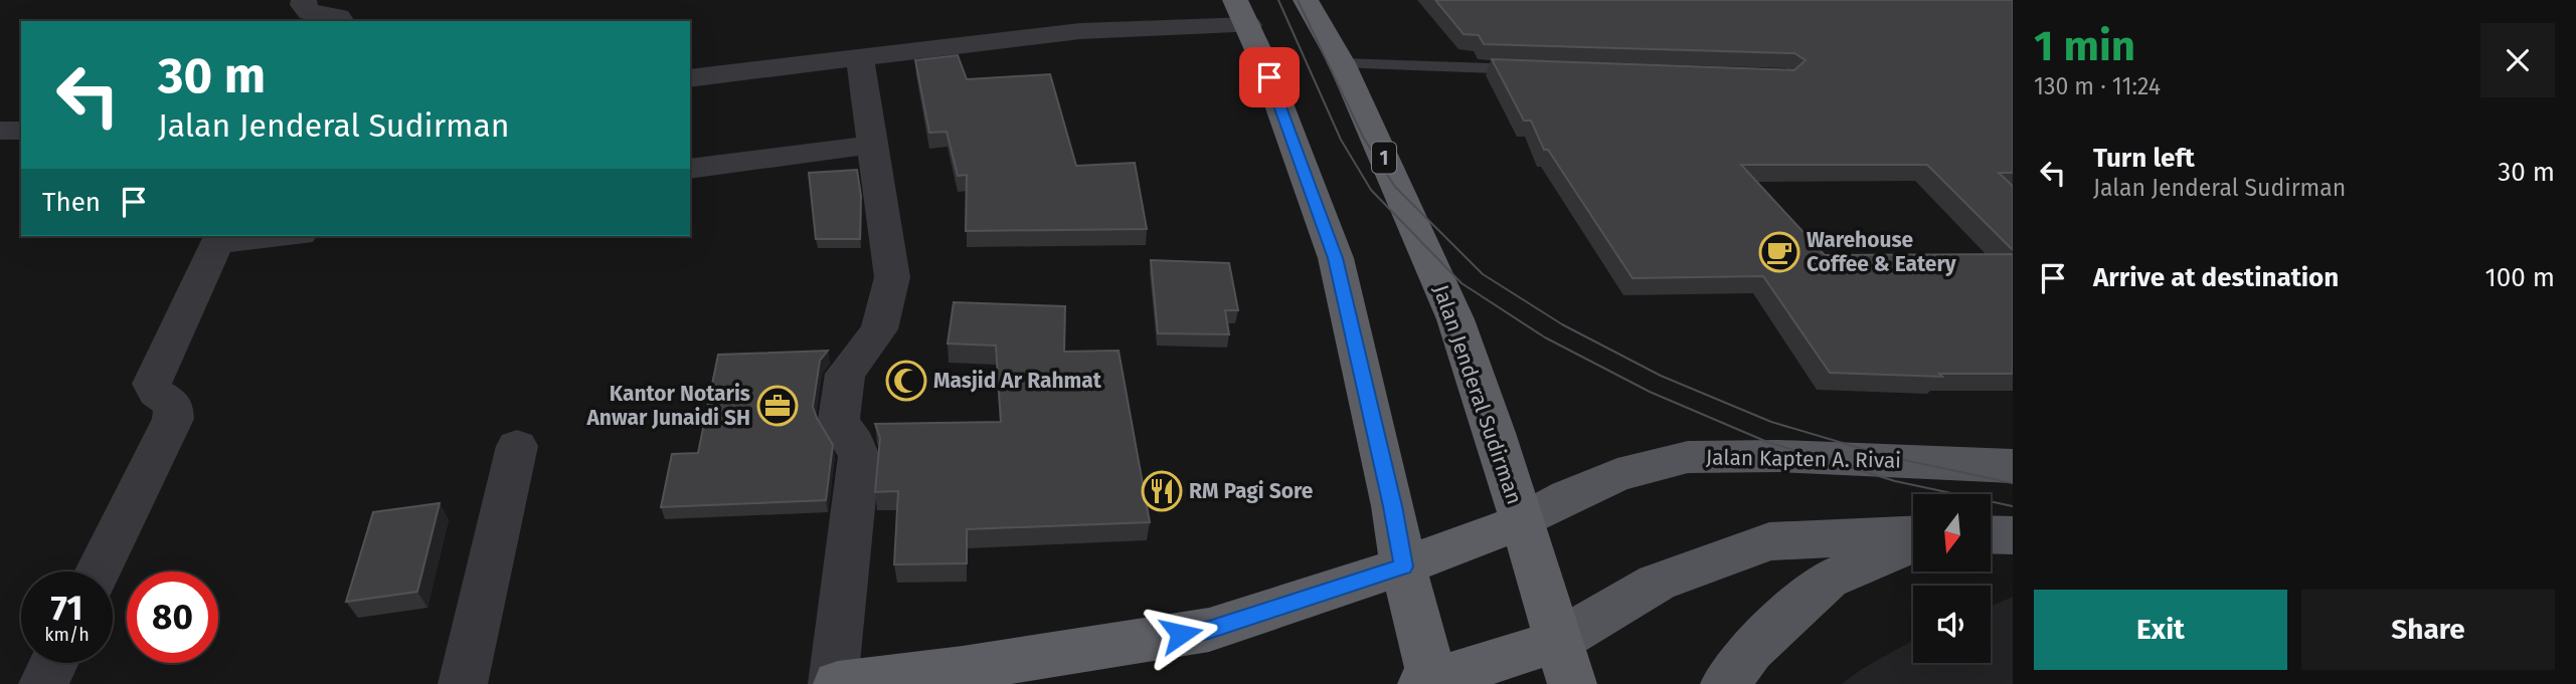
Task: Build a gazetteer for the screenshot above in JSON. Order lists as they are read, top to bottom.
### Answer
{
  "streets": {
    "highway": ["1", "Jalan Jenderal Sudirman"],
    "main road": ["Jalan Kapten A. Rivai"]
  },
  "crossings": [
    ["Jalan Jenderal Sudirman", "Jalan Kapten A. Rivai"]
  ],
  "places": {
    "cafe": ["Warehouse Coffee & Eatery"],
    "mosque": ["Masjid Ar Rahmat"],
    "office": ["Kantor Notaris Anwar Junaidi SH"],
    "restaurant": ["RM Pagi Sore"]
  },
  "north": "bottom",
  "page": {
    "heading": ["1 min", "130 m · 11:24"],
    "turn": ["30 m", "Jalan Jenderal Sudirman"],
    "list": [
      {
        "name": "Turn left",
        "note": "Jalan Jenderal Sudirman",
        "value": "30 m"
      },
      {
        "name": "Arrive at destination",
        "value": "100 m"
      }
    ],
    "then": "Then",
    "speed": "71 km/h",
    "limit": "80",
    "buttons": ["Exit", "Share"]
  }
}
